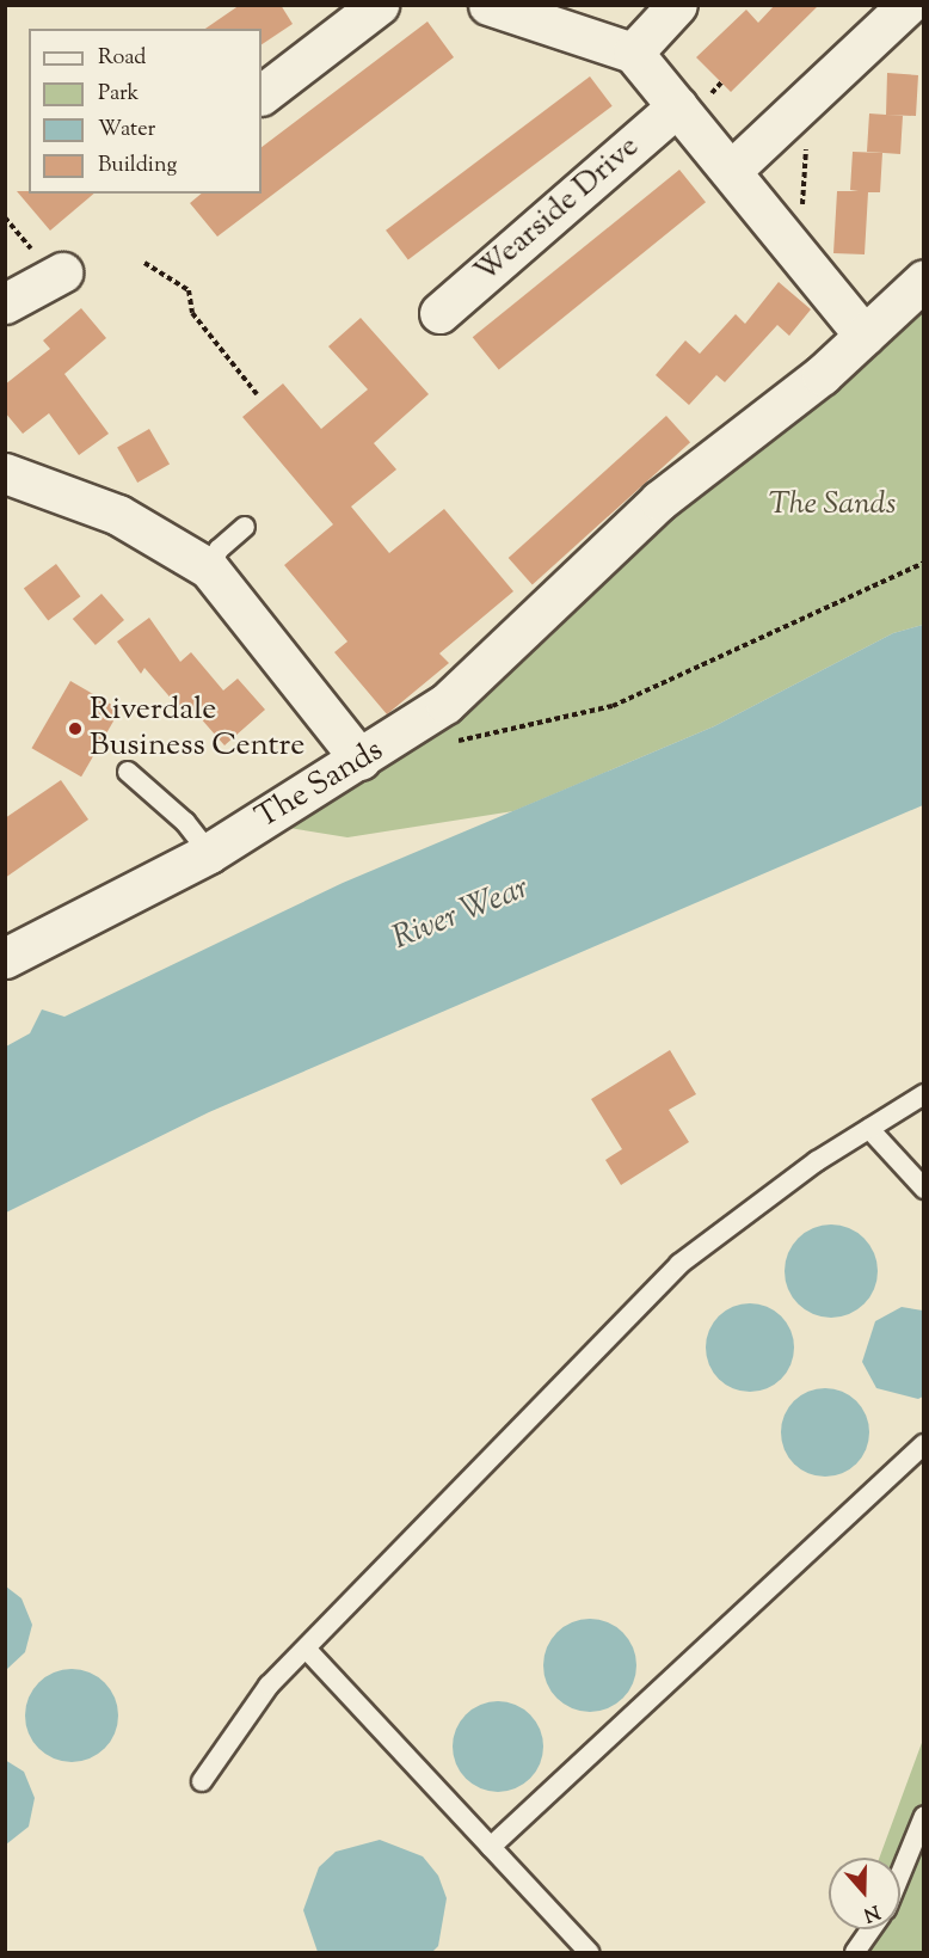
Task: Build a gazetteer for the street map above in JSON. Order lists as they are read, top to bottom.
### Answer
{
  "streets": {
    "street": ["Wearside Drive", "The Sands"]
  },
  "water": ["River Wear"],
  "parks": ["The Sands"],
  "places": ["Riverdale Business Centre"],
  "legend": [
    "Road",
    "Park",
    "Water",
    "Building"
  ],
  "north": "bottom"
}
